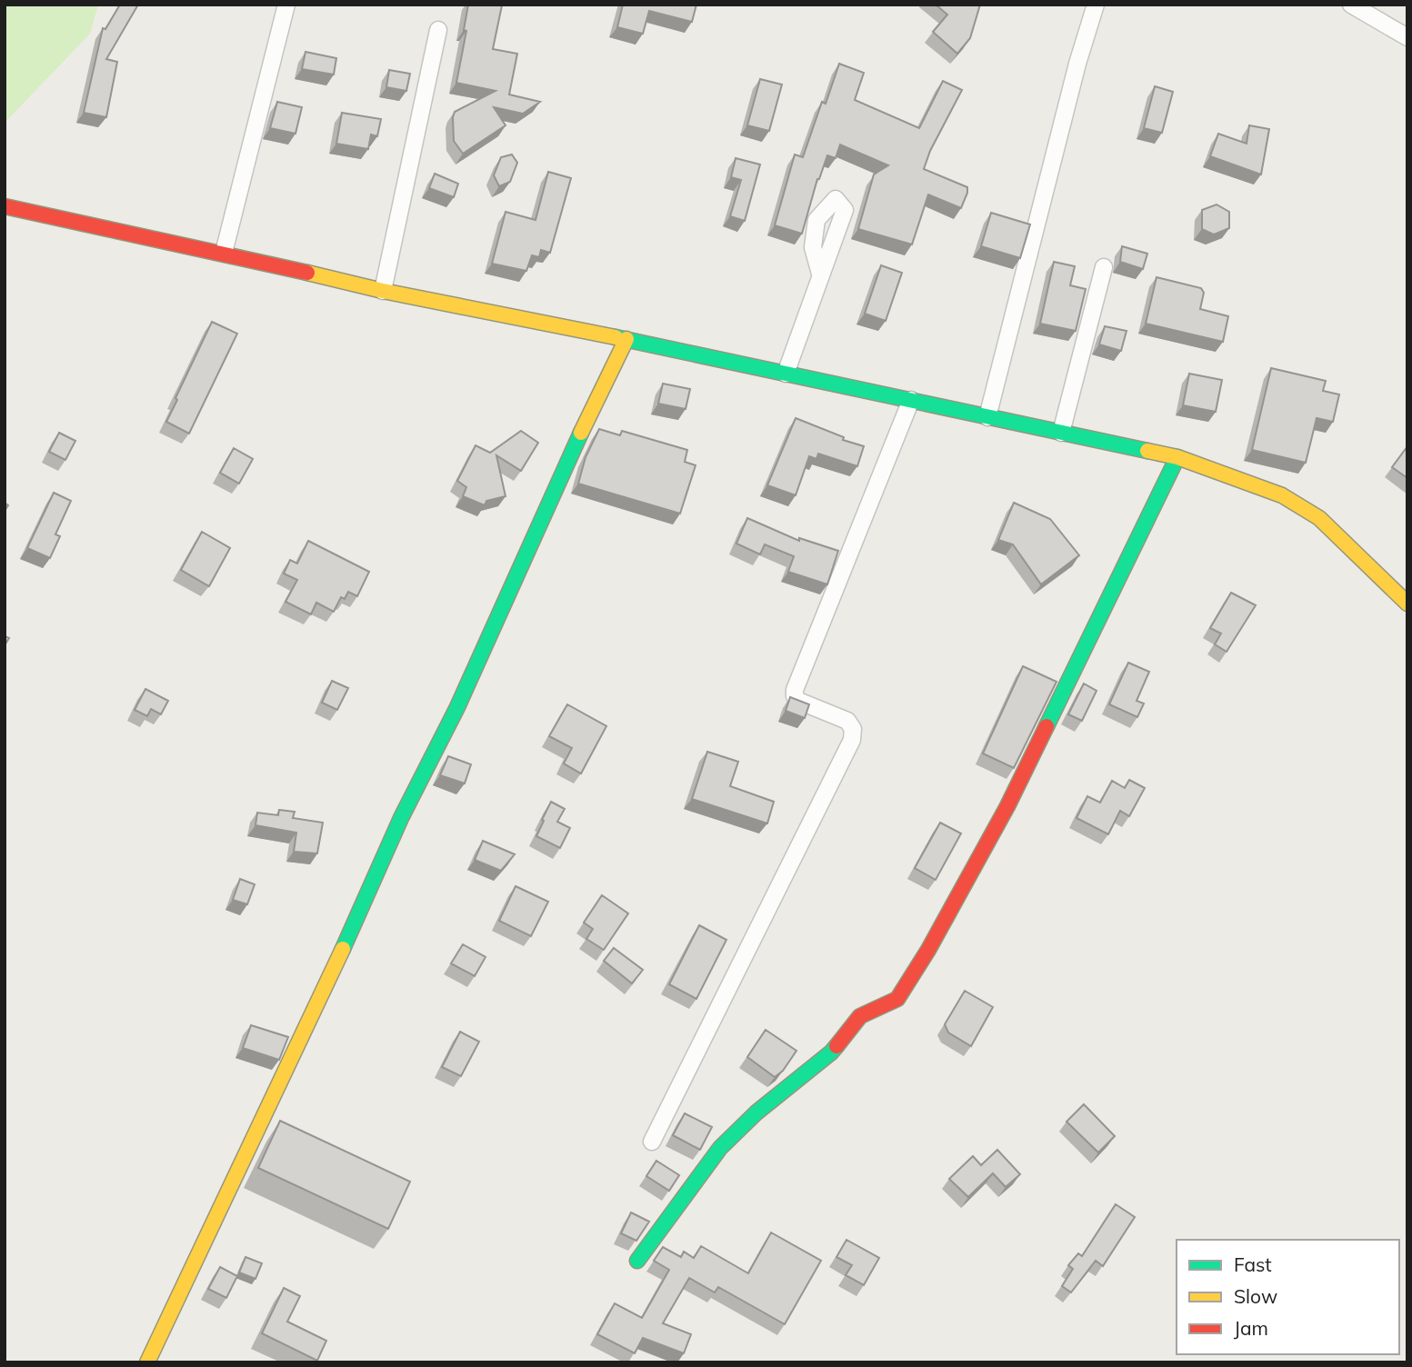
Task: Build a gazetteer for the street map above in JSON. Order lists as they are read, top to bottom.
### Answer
{
  "legend": ["Fast", "Slow", "Jam"]
}
